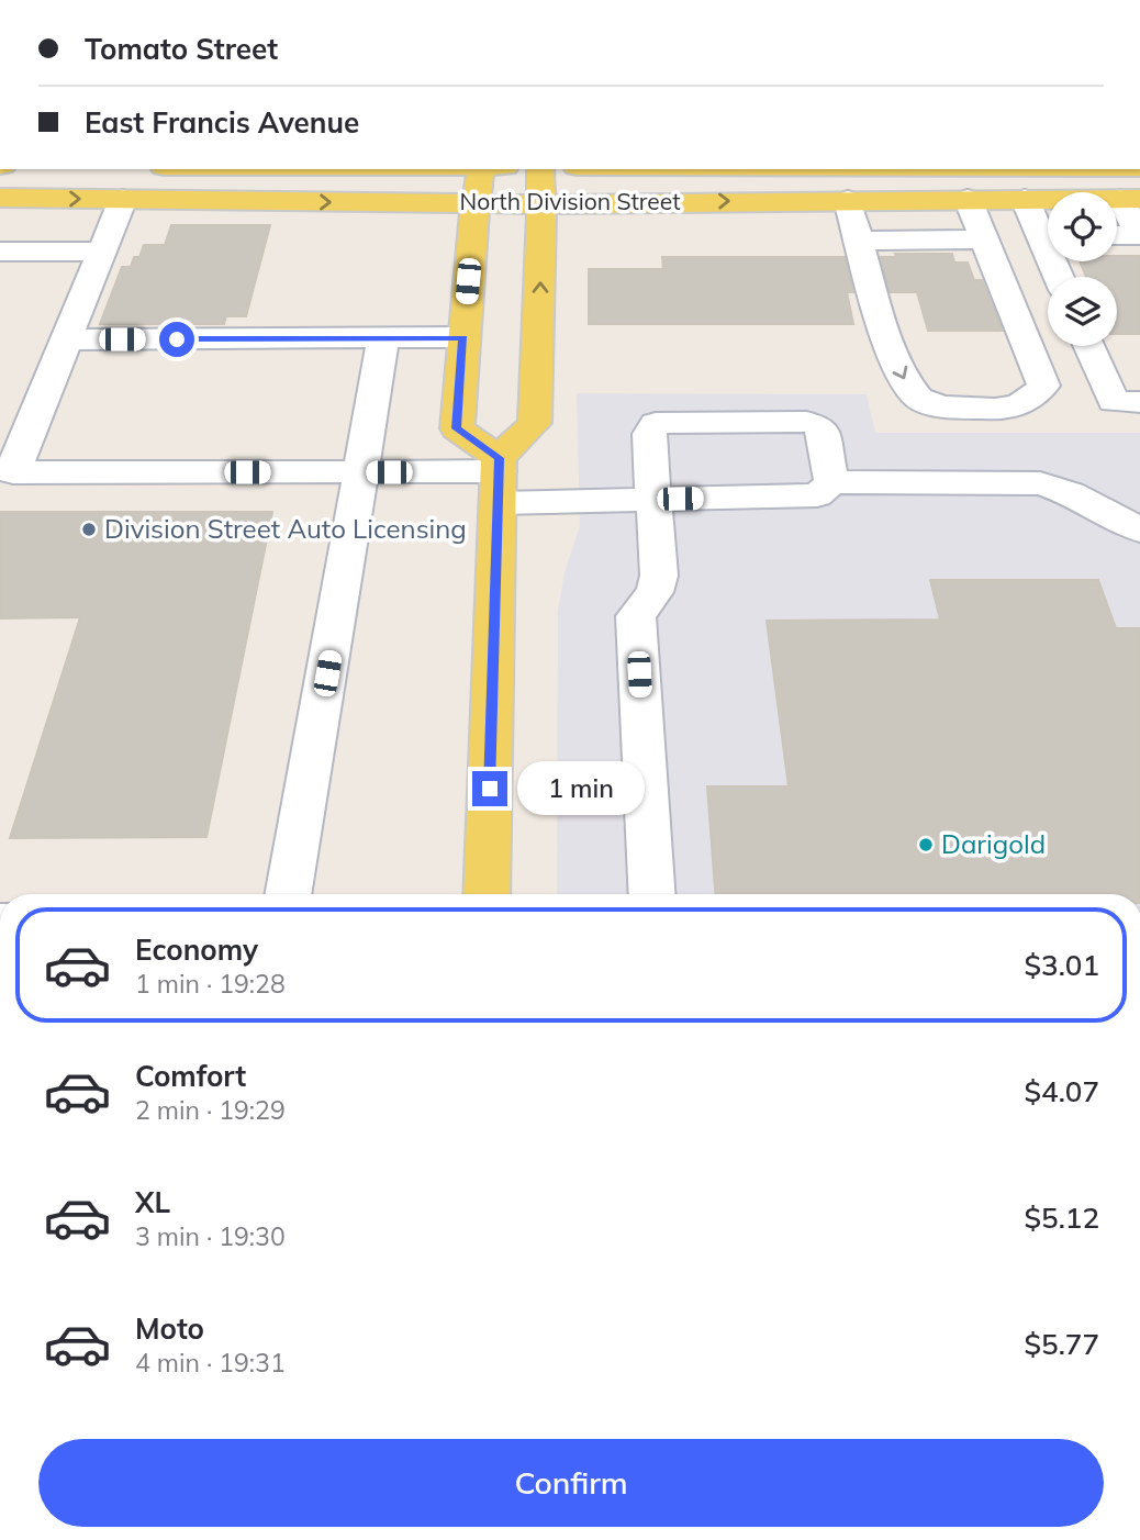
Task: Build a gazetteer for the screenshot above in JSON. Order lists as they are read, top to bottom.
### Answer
{
  "streets": {
    "main road": ["North Division Street"]
  },
  "one_way": ["North Division Street"],
  "places": ["Division Street Auto Licensing", "Darigold"],
  "page": {
    "banner": ["Tomato Street", "East Francis Avenue"],
    "bubble": "1 min",
    "list": [
      {
        "name": "Economy",
        "note": "1 min · 19:28",
        "value": "$3.01"
      },
      {
        "name": "Comfort",
        "note": "2 min · 19:29",
        "value": "$4.07"
      },
      {
        "name": "XL",
        "note": "3 min · 19:30",
        "value": "$5.12"
      },
      {
        "name": "Moto",
        "note": "4 min · 19:31",
        "value": "$5.77"
      }
    ],
    "buttons": "Confirm"
  }
}
